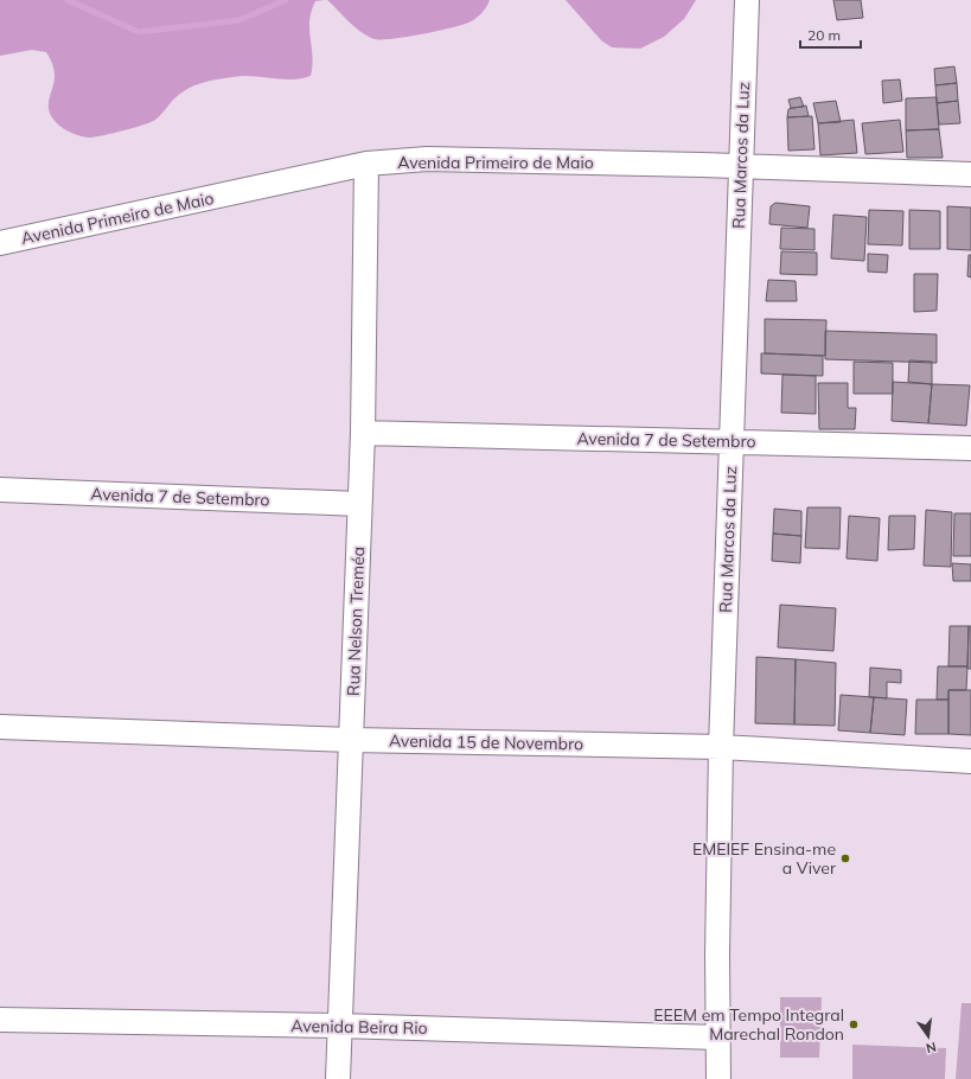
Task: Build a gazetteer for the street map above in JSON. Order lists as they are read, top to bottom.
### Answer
{
  "streets": {
    "street": [
      "Rua Marcos da Luz",
      "Avenida Primeiro de Maio",
      "Avenida 7 de Setembro",
      "Rua Nelson Treméa",
      "Avenida 15 de Novembro",
      "Avenida Beira Rio"
    ]
  },
  "crossings": [
    ["Rua Marcos da Luz", "Avenida Primeiro de Maio"],
    ["Rua Marcos da Luz", "Avenida 7 de Setembro"],
    ["Rua Marcos da Luz", "Avenida 15 de Novembro"],
    ["Rua Marcos da Luz", "Avenida Beira Rio"],
    ["Avenida Primeiro de Maio", "Rua Nelson Treméa"],
    ["Avenida 7 de Setembro", "Rua Nelson Treméa"],
    ["Rua Nelson Treméa", "Avenida 15 de Novembro"],
    ["Rua Nelson Treméa", "Avenida Beira Rio"]
  ],
  "places": ["EMEIEF Ensina-me a Viver", "EEEM em Tempo Integral Marechal Rondon"],
  "scale_bar": "20 m",
  "north": "bottom"
}
